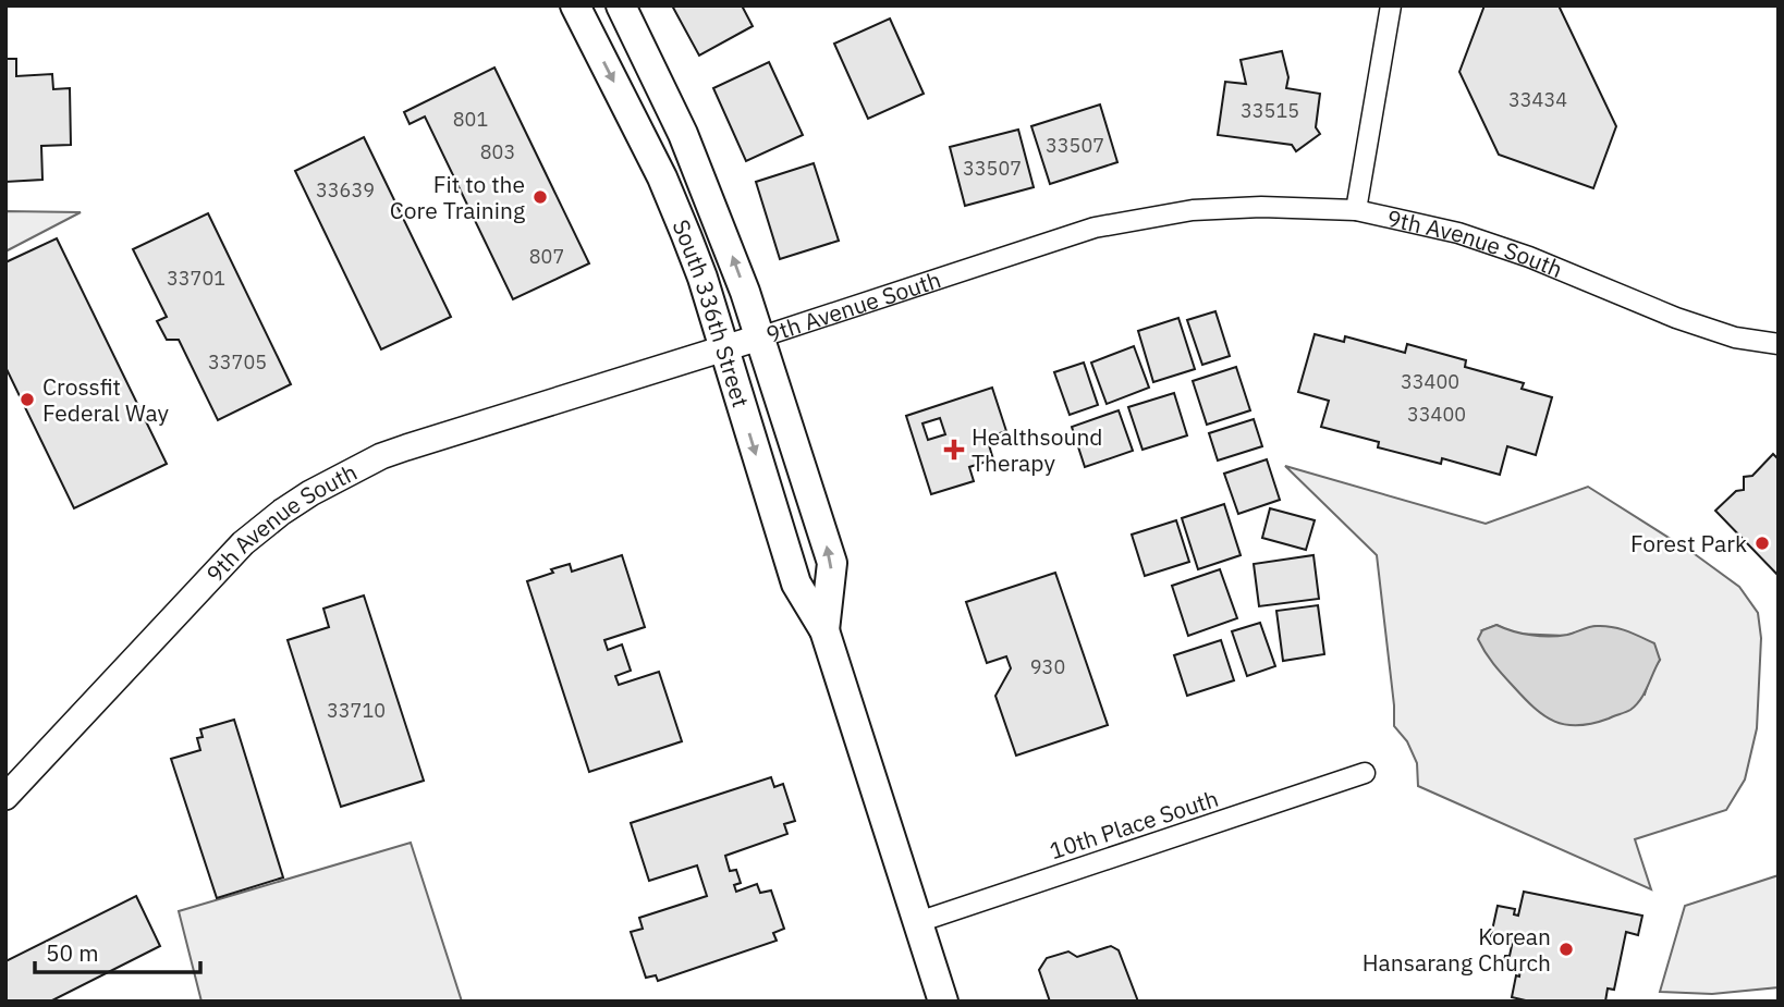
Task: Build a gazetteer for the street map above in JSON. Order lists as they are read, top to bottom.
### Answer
{
  "streets": {
    "main road": ["South 336th Street"],
    "street": ["9th Avenue South", "10th Place South"]
  },
  "crossings": [
    ["9th Avenue South", "South 336th Street"],
    ["South 336th Street", "10th Place South"]
  ],
  "places": {
    "other": [
      "Fit to the Core Training",
      "Crossfit Federal Way",
      "Forest Park",
      "Korean Hansarang Church"
    ],
    "health": ["Healthsound Therapy"]
  },
  "house_numbers": [
    "33434",
    "33515",
    "801",
    "33507",
    "803",
    "33507",
    "33639",
    "807",
    "33701",
    "33705",
    "33400",
    "33400",
    "930",
    "33710"
  ],
  "scale_bar": "50 m"
}
